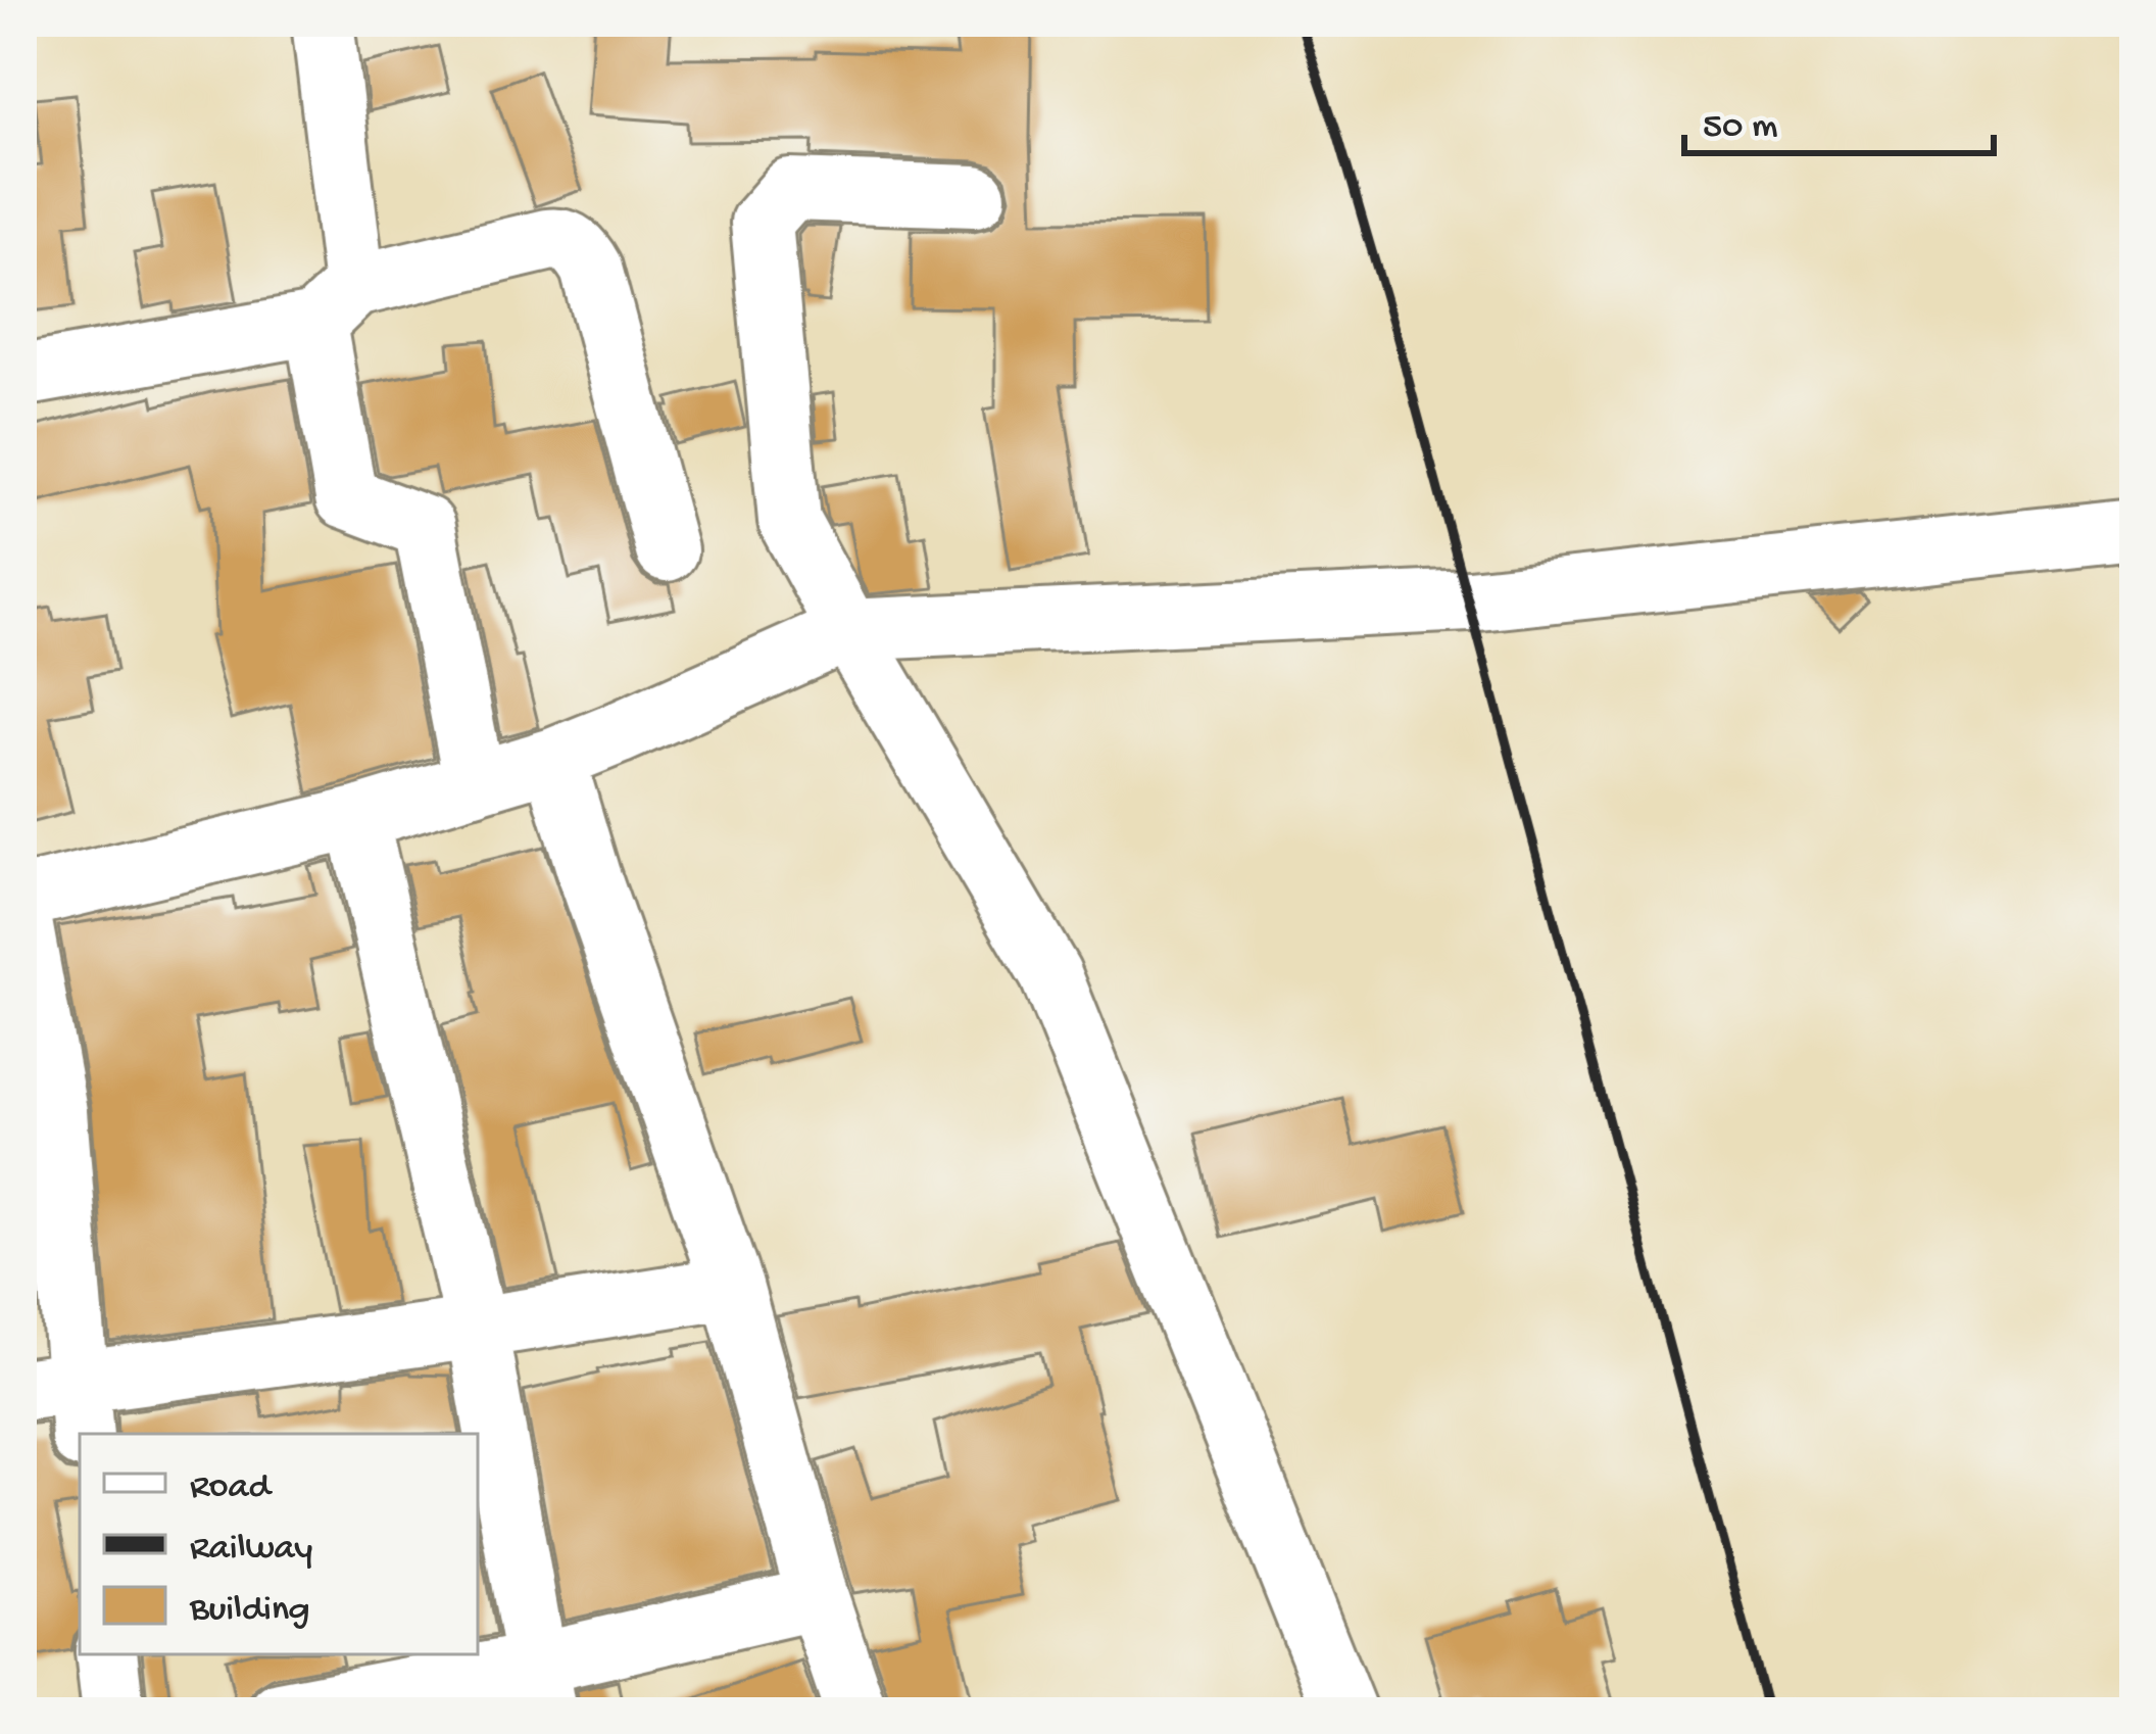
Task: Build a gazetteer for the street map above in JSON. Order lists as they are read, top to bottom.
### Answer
{
  "legend": ["Road", "Railway", "Building"],
  "scale_bar": "50 m"
}
